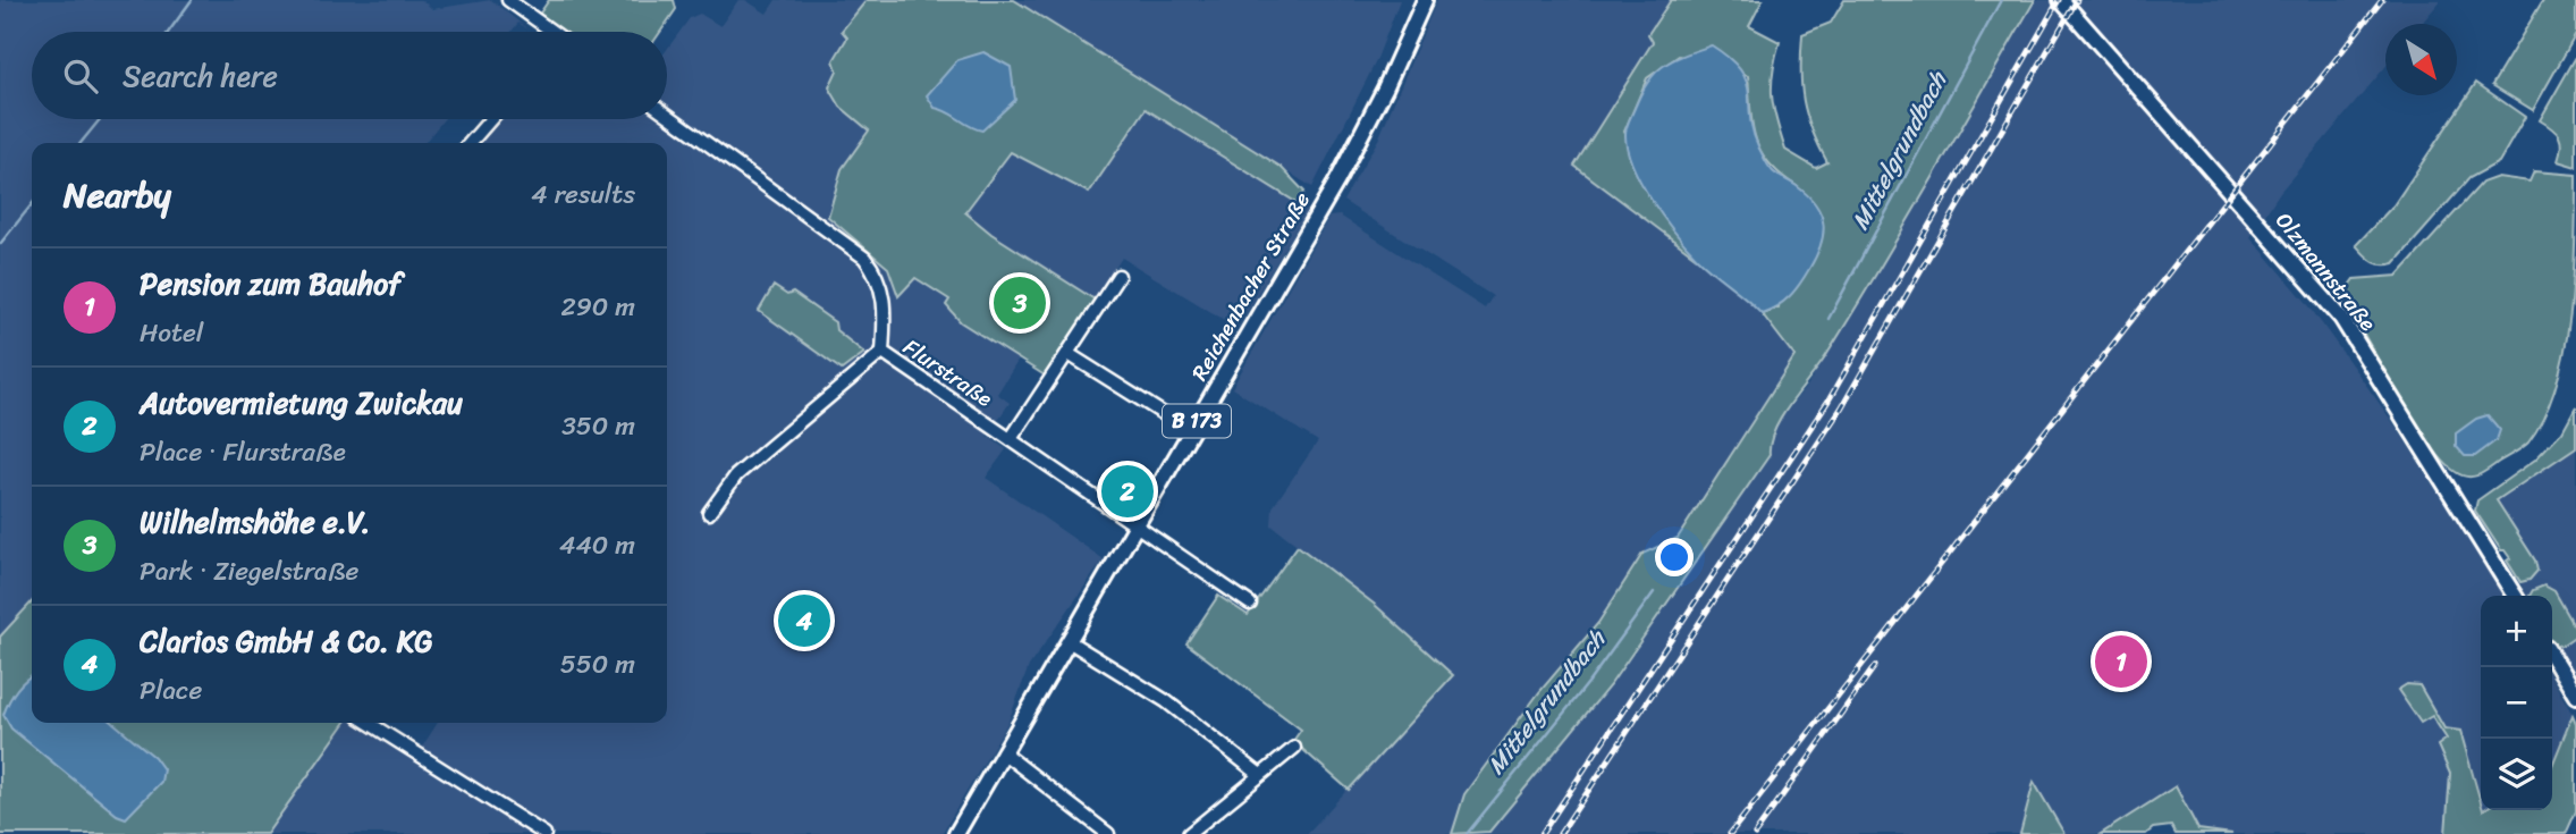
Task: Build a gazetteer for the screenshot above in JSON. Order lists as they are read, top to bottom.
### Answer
{
  "streets": {
    "main road": ["Olzmannstraße", "Reichenbacher Straße", "B 173"],
    "street": ["Flurstraße"]
  },
  "crossings": [
    ["Reichenbacher Straße", "Flurstraße"]
  ],
  "water": ["Mittelgrundbach"],
  "north": "bottom right",
  "page": {
    "search": "Search here",
    "heading": ["Nearby", "4 results"],
    "list": [
      {
        "mark": "1",
        "name": "Pension zum Bauhof",
        "note": "Hotel",
        "value": "290 m"
      },
      {
        "mark": "2",
        "name": "Autovermietung Zwickau",
        "note": "Place · Flurstraße",
        "value": "350 m"
      },
      {
        "mark": "3",
        "name": "Wilhelmshöhe e.V.",
        "note": "Park · Ziegelstraße",
        "value": "440 m"
      },
      {
        "mark": "4",
        "name": "Clarios GmbH & Co. KG",
        "note": "Place",
        "value": "550 m"
      }
    ],
    "pins": [
      "3",
      "2",
      "4",
      "1"
    ],
    "map_buttons": ["+", "−"]
  }
}
